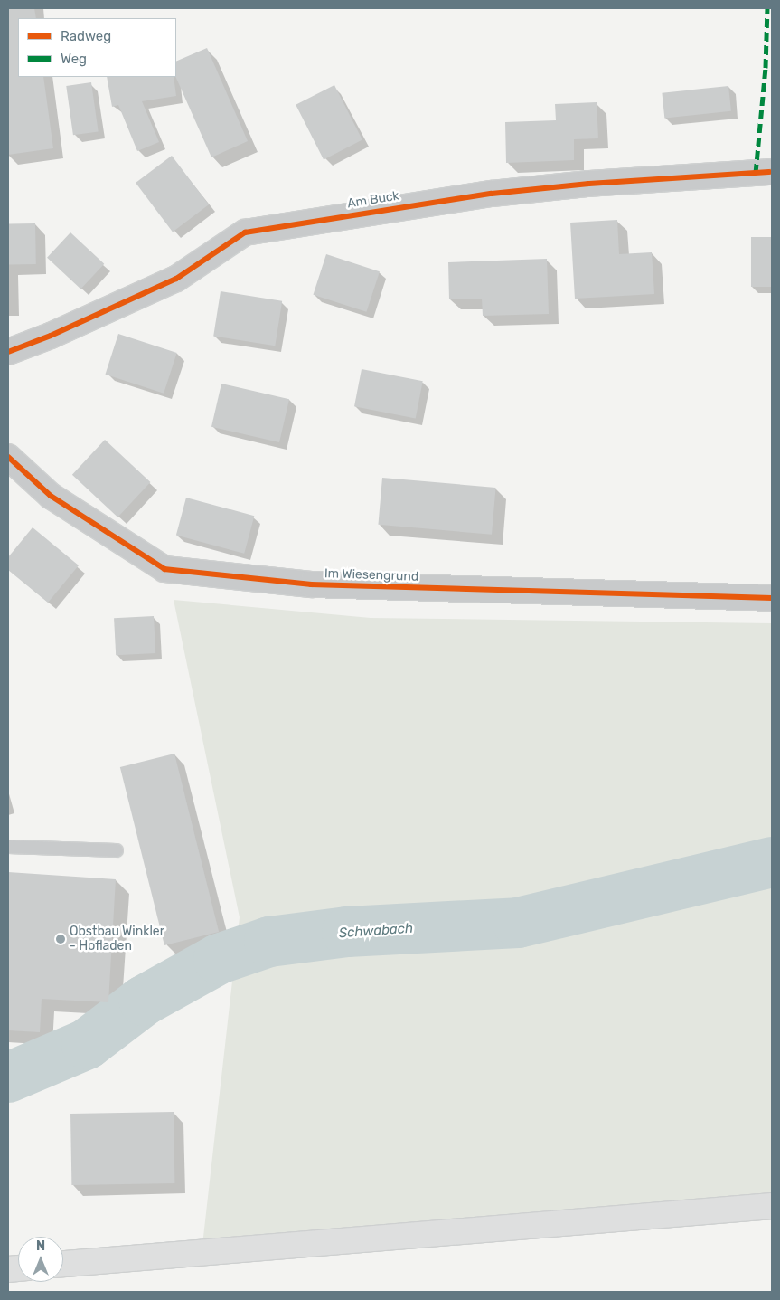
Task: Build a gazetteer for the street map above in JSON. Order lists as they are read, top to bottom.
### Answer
{
  "streets": {
    "street": ["Am Buck", "Im Wiesengrund"]
  },
  "water": ["Schwabach"],
  "places": ["Obstbau Winkler - Hofladen"],
  "legend": ["Radweg", "Weg"],
  "north": "top"
}
